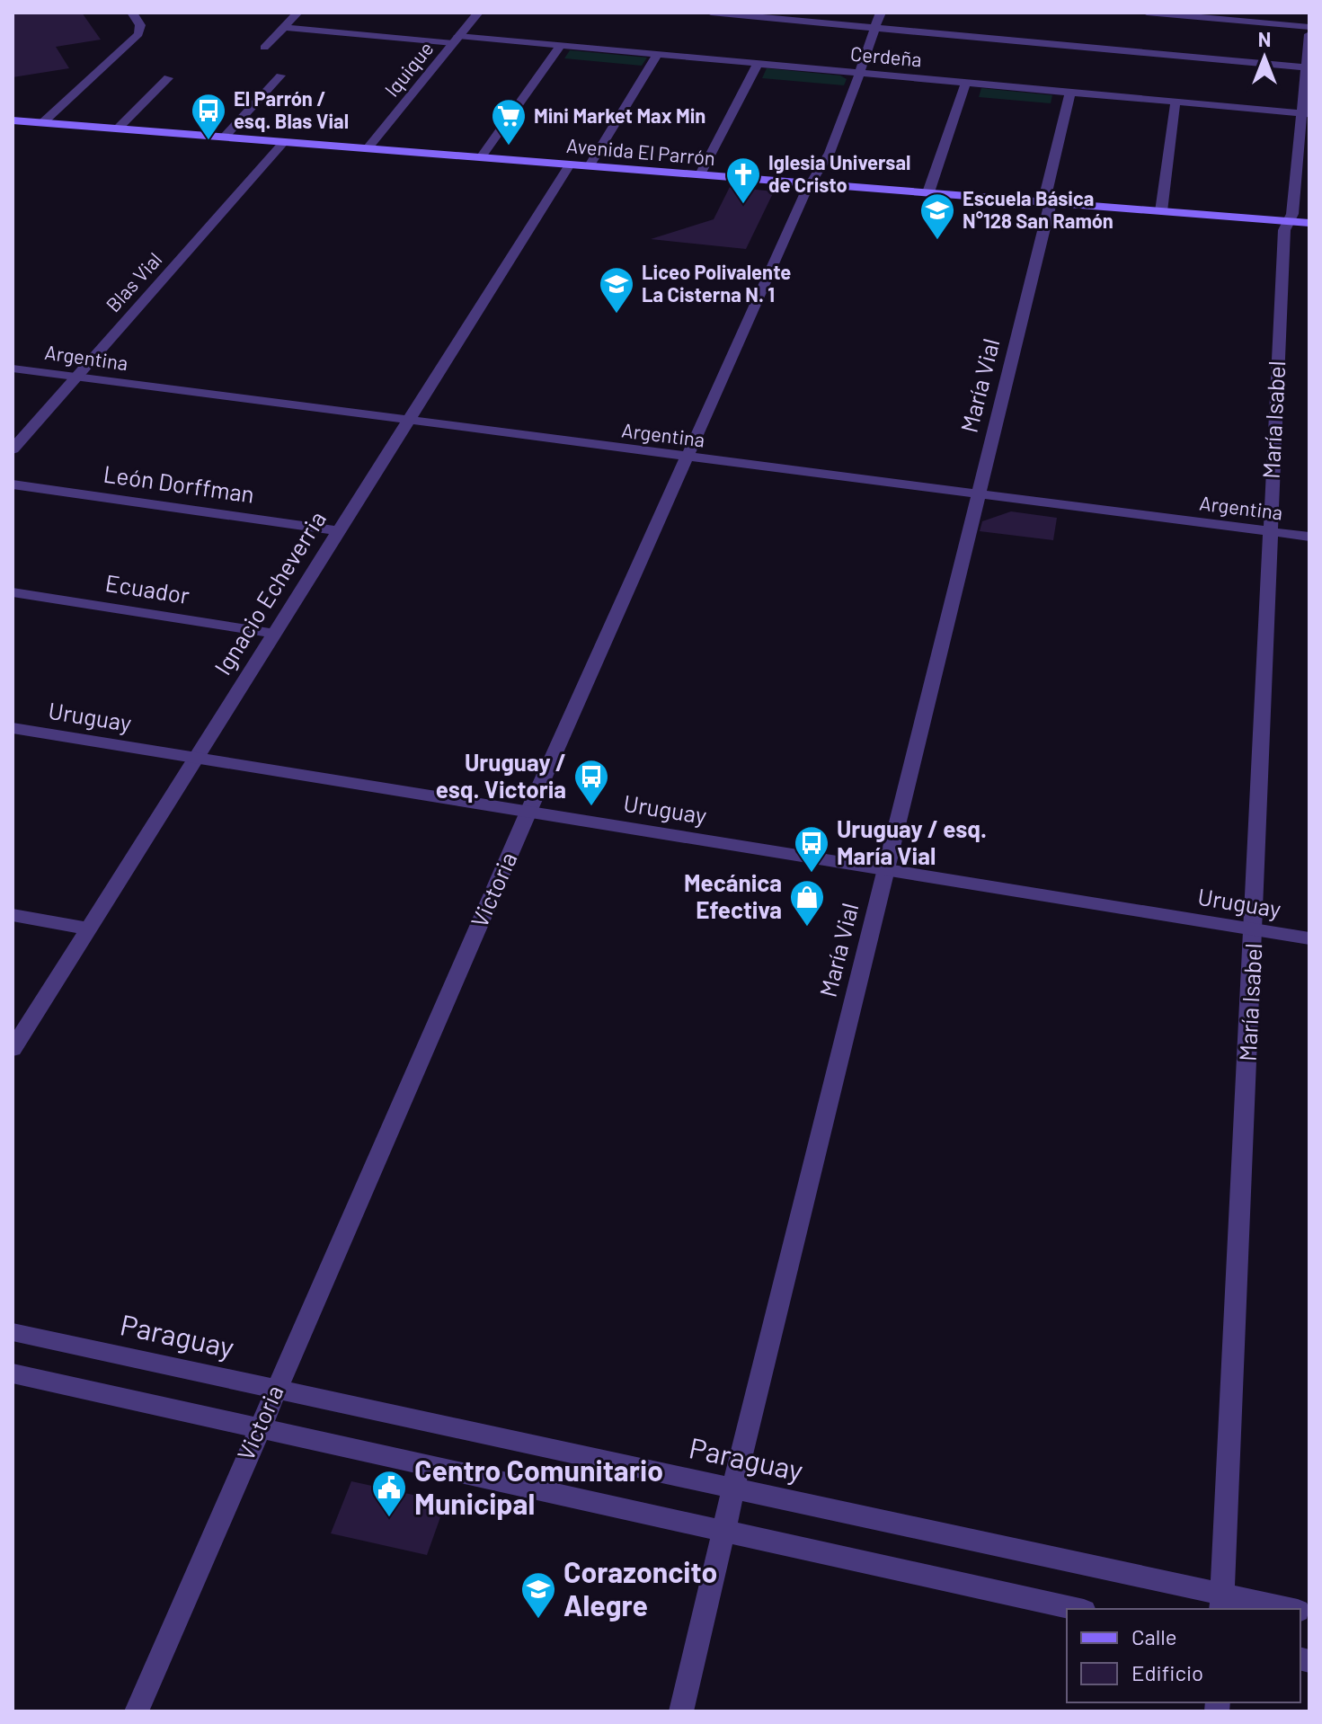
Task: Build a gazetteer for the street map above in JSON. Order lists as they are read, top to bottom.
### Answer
{
  "streets": {
    "main road": ["Avenida El Parrón"],
    "street": [
      "Cerdeña",
      "Iquique",
      "Blas Vial",
      "Argentina",
      "María Vial",
      "María Isabel",
      "León Dorffman",
      "Ecuador",
      "Ignacio Echeverria",
      "Uruguay",
      "Victoria",
      "Paraguay"
    ]
  },
  "crossings": [
    ["Cerdeña", "Iquique"],
    ["Cerdeña", "María Vial"],
    ["Cerdeña", "María Isabel"],
    ["Cerdeña", "Victoria"],
    ["Iquique", "Avenida El Parrón"],
    ["Avenida El Parrón", "Blas Vial"],
    ["Avenida El Parrón", "María Vial"],
    ["Avenida El Parrón", "María Isabel"],
    ["Avenida El Parrón", "Ignacio Echeverria"],
    ["Avenida El Parrón", "Victoria"],
    ["Blas Vial", "Argentina"],
    ["Argentina", "María Vial"],
    ["Argentina", "María Isabel"],
    ["Argentina", "Ignacio Echeverria"],
    ["Argentina", "Victoria"],
    ["María Vial", "Uruguay"],
    ["María Vial", "Paraguay"],
    ["María Isabel", "Uruguay"],
    ["María Isabel", "Paraguay"],
    ["León Dorffman", "Ignacio Echeverria"],
    ["Ecuador", "Ignacio Echeverria"],
    ["Ignacio Echeverria", "Uruguay"],
    ["Uruguay", "Victoria"],
    ["Victoria", "Paraguay"]
  ],
  "places": {
    "bus stop": ["El Parrón / esq. Blas Vial", "Uruguay / esq. Victoria", "Uruguay / esq. María Vial"],
    "supermarket": ["Mini Market Max Min"],
    "church": ["Iglesia Universal de Cristo"],
    "school or university": ["Escuela Básica N°128 San Ramón", "Liceo Polivalente La Cisterna N. 1", "Corazoncito Alegre"],
    "shop": ["Mecánica Efectiva"],
    "public building": ["Centro Comunitario Municipal"]
  },
  "legend": ["Calle", "Edificio"],
  "north": "top"
}
